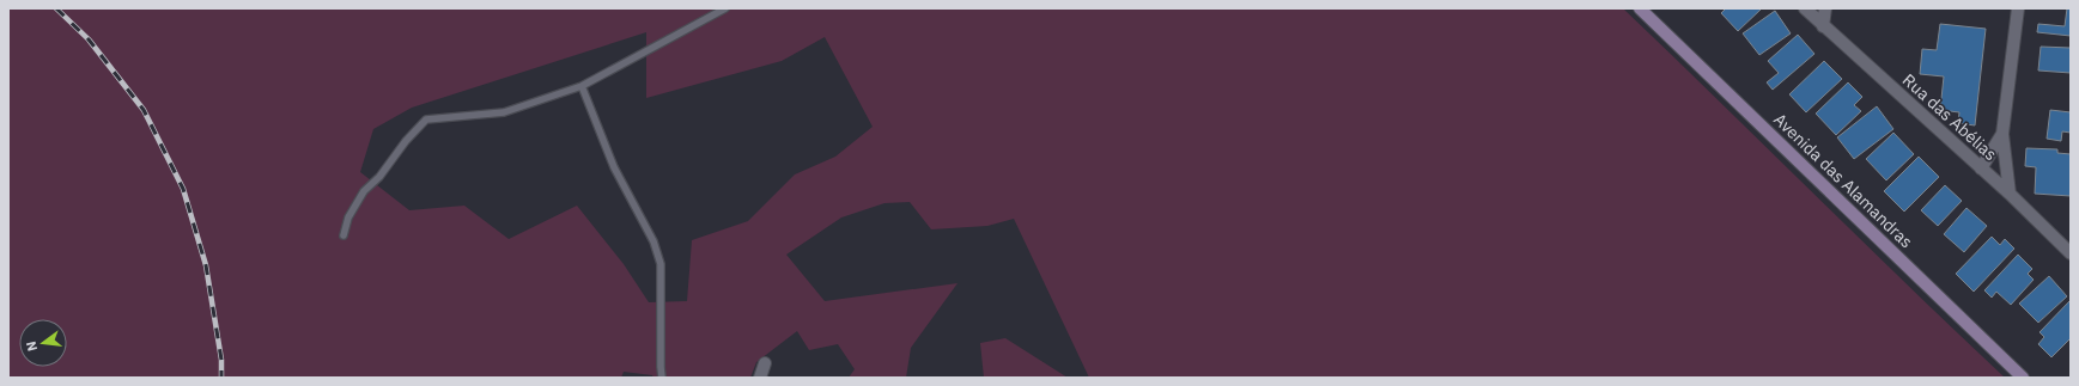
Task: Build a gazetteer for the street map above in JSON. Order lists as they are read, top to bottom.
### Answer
{
  "streets": {
    "street": ["Rua das Abélias", "Avenida das Alamandras"]
  },
  "north": "left"
}
